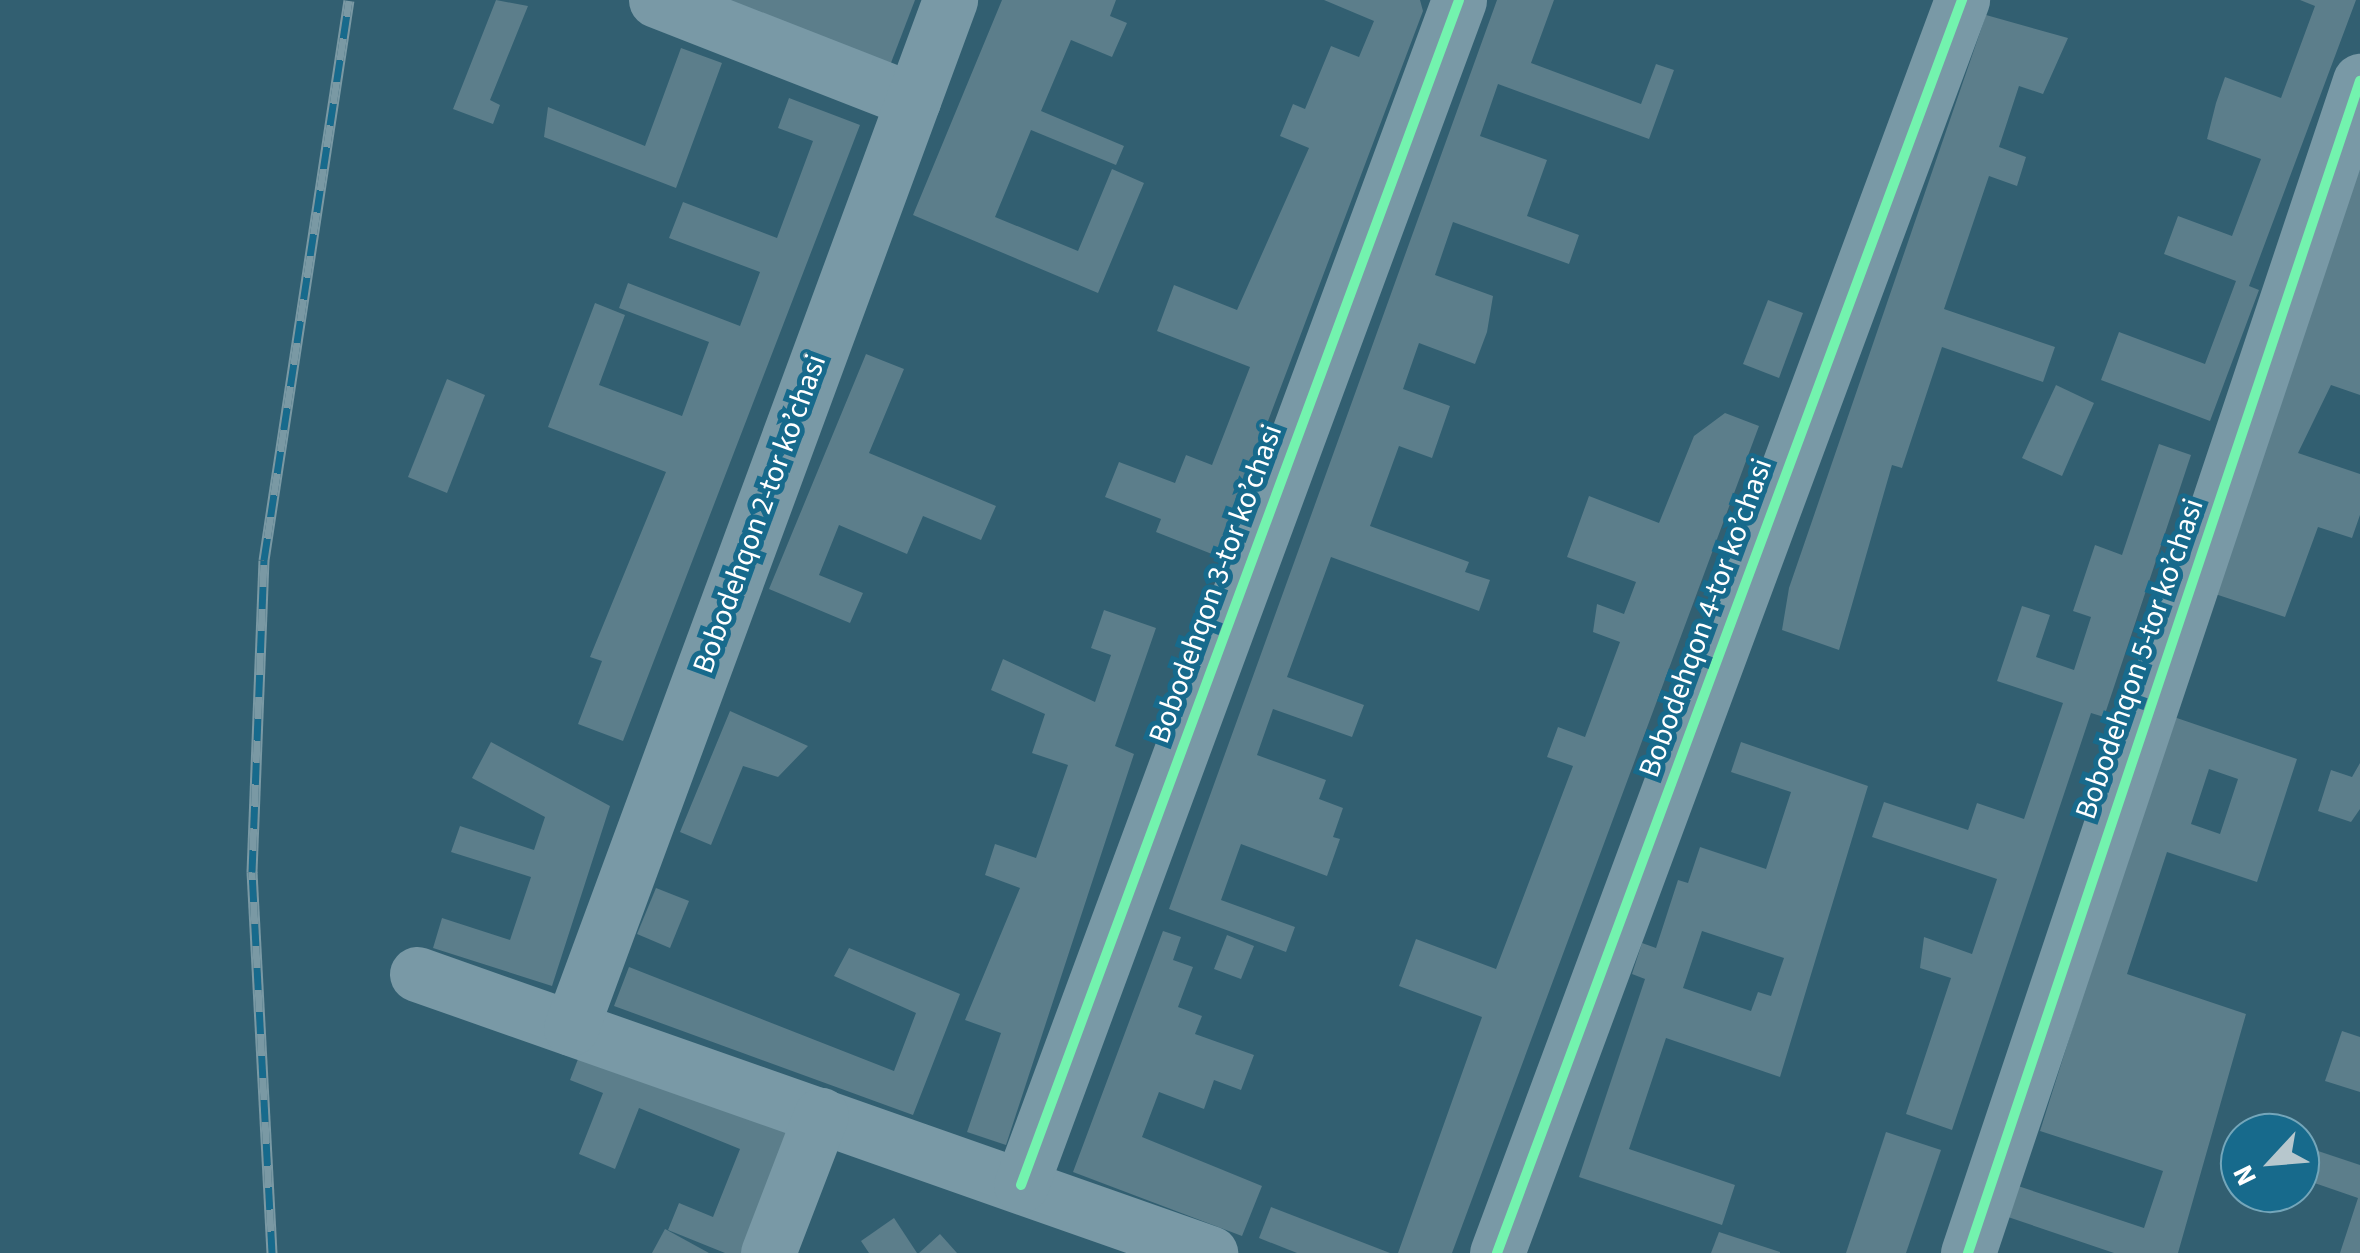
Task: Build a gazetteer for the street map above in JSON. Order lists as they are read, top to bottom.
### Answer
{
  "streets": {
    "street": [
      "Bobodehqon 2-tor koʼchasi",
      "Bobodehqon 3-tor koʼchasi",
      "Bobodehqon 4-tor koʼchasi",
      "Bobodehqon 5-tor koʼchasi"
    ]
  },
  "north": "bottom left"
}
